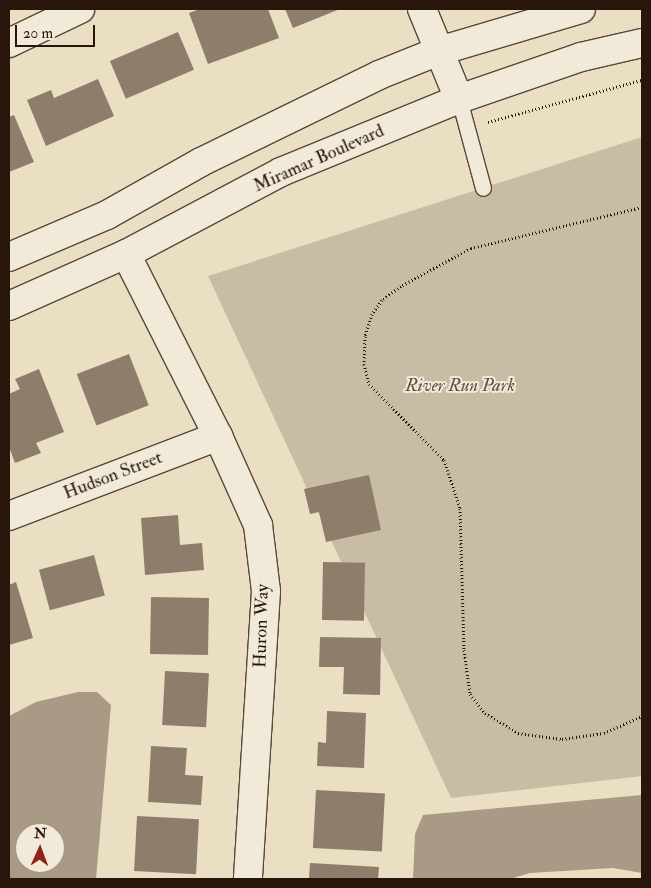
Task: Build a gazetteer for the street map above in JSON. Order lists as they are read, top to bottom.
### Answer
{
  "streets": {
    "street": ["Miramar Boulevard", "Hudson Street", "Huron Way"]
  },
  "crossings": [
    ["Miramar Boulevard", "Huron Way"],
    ["Hudson Street", "Huron Way"]
  ],
  "parks": ["River Run Park"],
  "scale_bar": "20 m",
  "north": "top"
}
